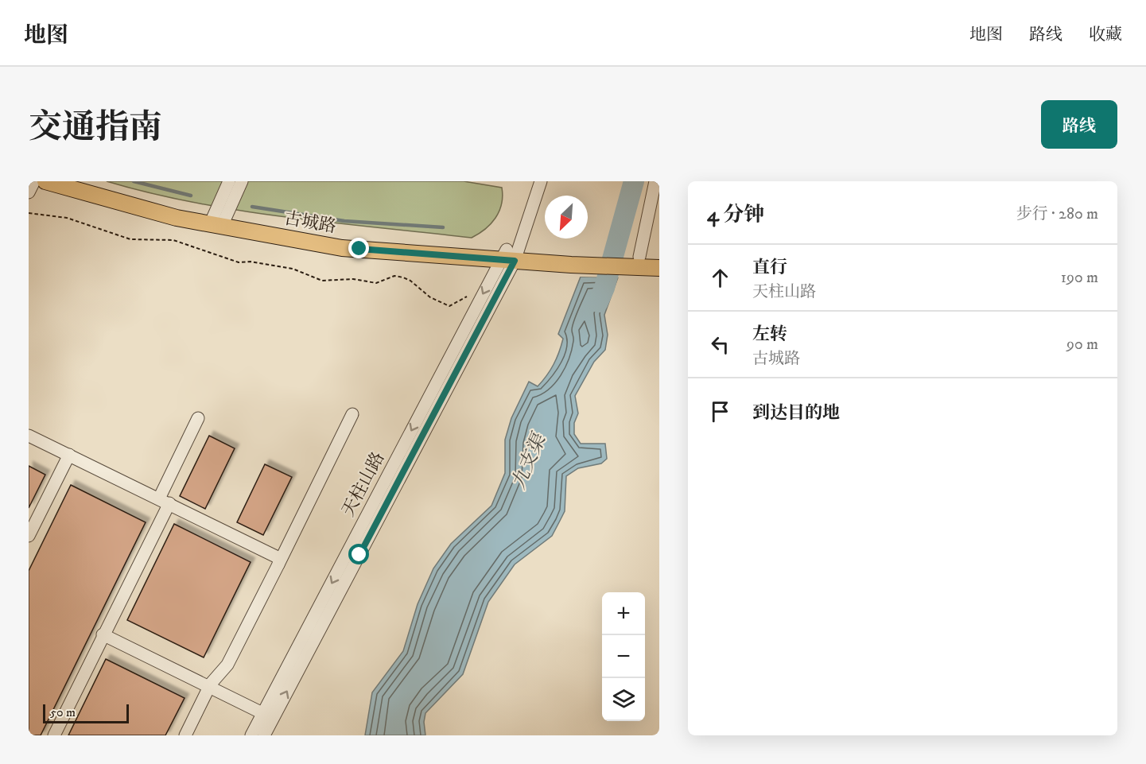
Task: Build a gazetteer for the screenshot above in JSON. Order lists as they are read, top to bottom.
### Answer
{
  "streets": {
    "main road": ["古城路"],
    "street": ["天柱山路"]
  },
  "crossings": [
    ["古城路", "天柱山路"]
  ],
  "water": ["九支渠"],
  "scale_bar": "50 m",
  "north": "bottom left",
  "page": {
    "header": "地图",
    "nav": ["地图", "路线", "收藏"],
    "title": "交通指南",
    "buttons": "路线",
    "heading": ["4 分钟", "步行 · 280 m"],
    "list": [
      ["直行", "天柱山路", "190 m"],
      ["左转", "古城路", "90 m"],
      "到达目的地"
    ],
    "map_buttons": ["+", "−"],
    "scale": "50 m"
  }
}
